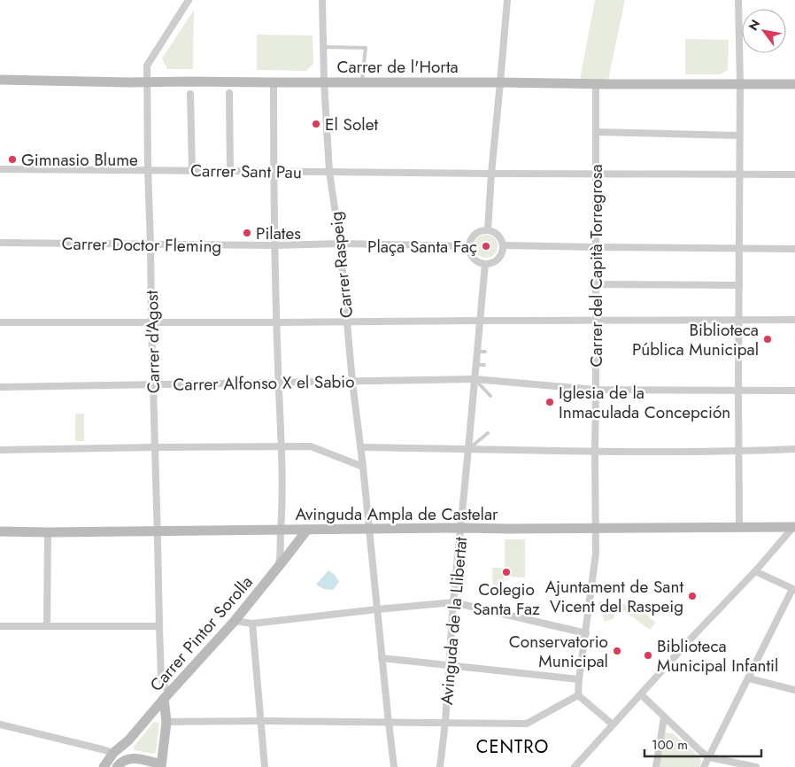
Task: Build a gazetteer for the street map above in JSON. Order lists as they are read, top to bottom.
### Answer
{
  "streets": {
    "main road": ["Carrer de l'Horta", "Avinguda Ampla de Castelar", "Carrer Pintor Sorolla"],
    "street": [
      "Carrer Sant Pau",
      "Carrer Doctor Fleming",
      "Carrer Raspeig",
      "Carrer del Capità Torregrosa",
      "Carrer d'Agost",
      "Carrer Alfonso X el Sabio",
      "Avinguda de la Llibertat"
    ]
  },
  "crossings": [
    ["Carrer de l'Horta", "Carrer Raspeig"],
    ["Carrer de l'Horta", "Carrer del Capità Torregrosa"],
    ["Carrer de l'Horta", "Carrer d'Agost"],
    ["Carrer Sant Pau", "Carrer Raspeig"],
    ["Carrer Sant Pau", "Carrer del Capità Torregrosa"],
    ["Carrer Sant Pau", "Carrer d'Agost"],
    ["Carrer Doctor Fleming", "Carrer Raspeig"],
    ["Carrer Doctor Fleming", "Carrer d'Agost"],
    ["Carrer Doctor Fleming", "Avinguda de la Llibertat"],
    ["Carrer Raspeig", "Carrer Alfonso X el Sabio"],
    ["Carrer Raspeig", "Avinguda Ampla de Castelar"],
    ["Carrer del Capità Torregrosa", "Carrer Alfonso X el Sabio"],
    ["Carrer del Capità Torregrosa", "Avinguda Ampla de Castelar"],
    ["Carrer d'Agost", "Carrer Alfonso X el Sabio"],
    ["Carrer d'Agost", "Avinguda Ampla de Castelar"],
    ["Carrer d'Agost", "Carrer Pintor Sorolla"],
    ["Carrer Alfonso X el Sabio", "Avinguda de la Llibertat"],
    ["Avinguda Ampla de Castelar", "Avinguda de la Llibertat"],
    ["Avinguda Ampla de Castelar", "Carrer Pintor Sorolla"]
  ],
  "districts": ["CENTRO"],
  "places": [
    "El Solet",
    "Gimnasio Blume",
    "Pilates",
    "Plaça Santa Faç",
    "Biblioteca Pública Municipal",
    "Iglesia de la Inmaculada Concepción",
    "Colegio Santa Faz",
    "Ajuntament de Sant Vicent del Raspeig",
    "Conservatorio Municipal",
    "Biblioteca Municipal Infantil"
  ],
  "scale_bar": "100 m",
  "north": "top left"
}
